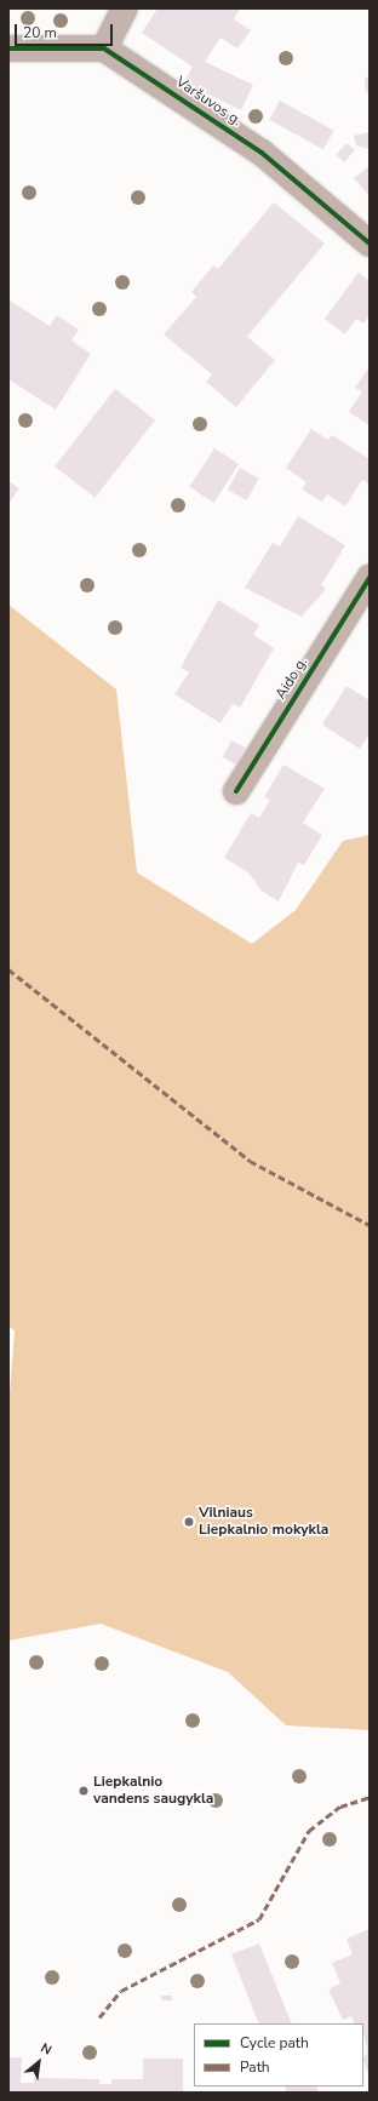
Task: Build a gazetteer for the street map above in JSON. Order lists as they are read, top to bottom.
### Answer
{
  "streets": {
    "street": ["Varšuvos g.", "Aido g."]
  },
  "places": ["Vilniaus Liepkalnio mokykla", "Liepkalnio vandens saugykla"],
  "legend": ["Cycle path", "Path"],
  "scale_bar": "20 m",
  "north": "top right"
}
